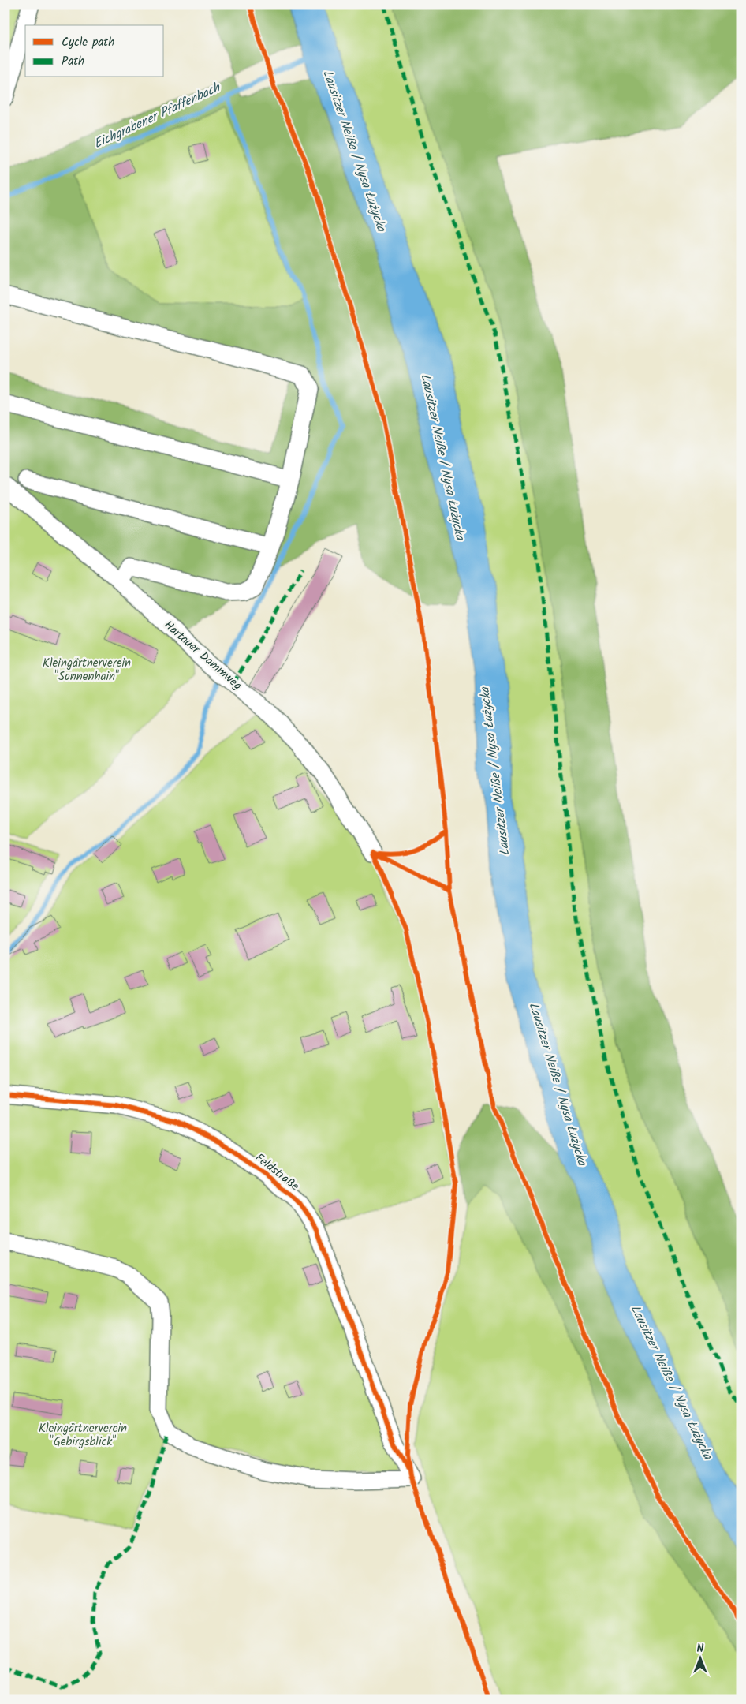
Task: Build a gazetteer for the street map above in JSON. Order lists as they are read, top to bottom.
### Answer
{
  "streets": {
    "street": ["Hartauer Dammweg", "Feldstraße"]
  },
  "water": ["Eichgrabener Pfaffenbach", "Lausitzer Neiße / Nysa Łużycka"],
  "parks": ["Kleingärtnerverein \"Sonnenhain\"", "Kleingärtnerverein \"Gebirgsblick\""],
  "legend": ["Cycle path", "Path"],
  "north": "top"
}
